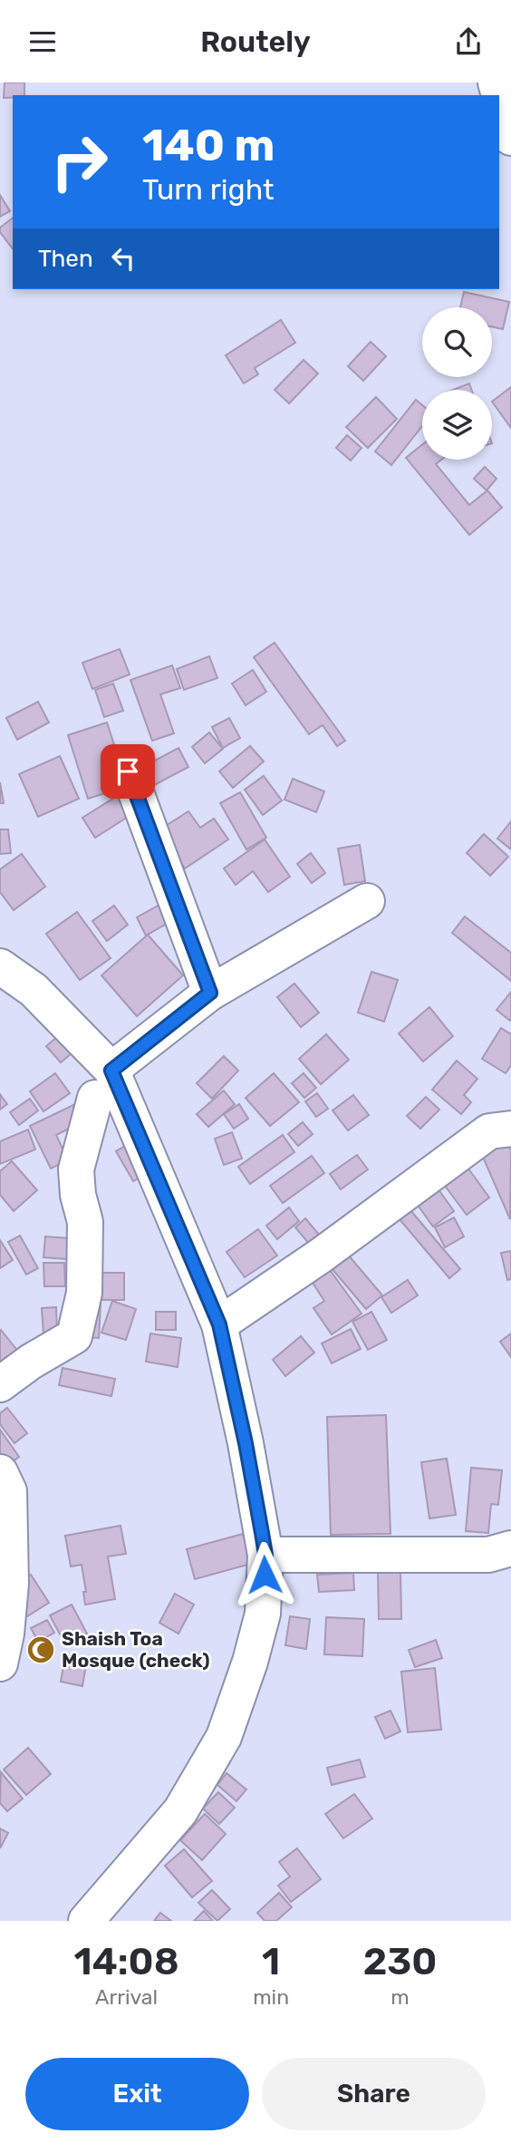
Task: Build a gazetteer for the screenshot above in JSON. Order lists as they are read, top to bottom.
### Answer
{
  "places": {
    "mosque": ["Shaish Toa Mosque (check)"]
  },
  "page": {
    "header": "Routely",
    "turn": ["140 m", "Turn right"],
    "then": "Then",
    "eta": [
      "14:08",
      "Arrival",
      "1",
      "min",
      "230",
      "m"
    ],
    "buttons": ["Exit", "Share"]
  }
}
